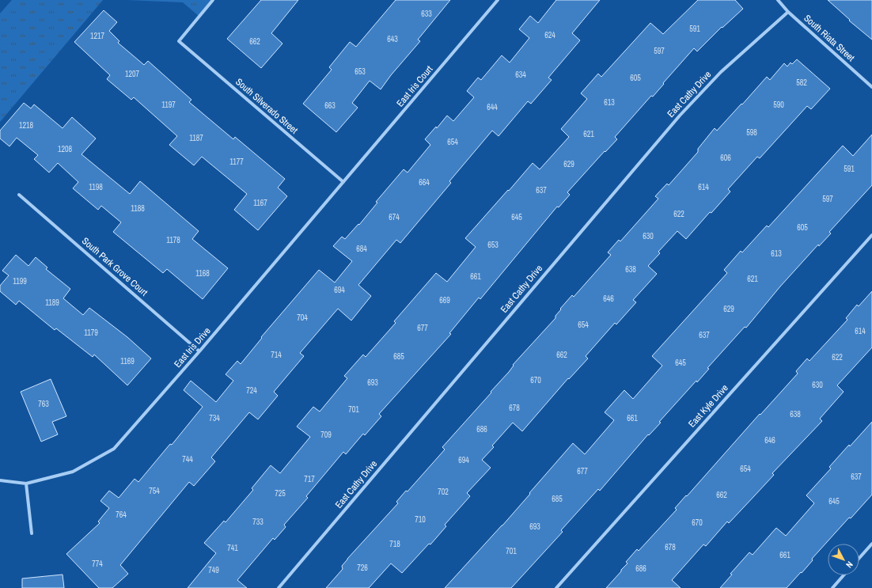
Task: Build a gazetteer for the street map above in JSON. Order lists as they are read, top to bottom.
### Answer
{
  "streets": {
    "street": [
      "South Riata Street",
      "East Iris Court",
      "East Cathy Drive",
      "South Silverado Street",
      "South Park Grove Court",
      "East Iris Drive",
      "East Kyle Drive"
    ]
  },
  "crossings": [
    ["South Riata Street", "East Cathy Drive"],
    ["East Iris Court", "South Silverado Street"],
    ["East Iris Court", "East Iris Drive"],
    ["South Silverado Street", "East Iris Drive"],
    ["South Park Grove Court", "East Iris Drive"]
  ],
  "house_numbers": [
    "633",
    "591",
    "624",
    "1217",
    "643",
    "662",
    "597",
    "653",
    "1207",
    "634",
    "605",
    "582",
    "613",
    "1197",
    "590",
    "663",
    "644",
    "1218",
    "598",
    "621",
    "1187",
    "654",
    "1208",
    "606",
    "1177",
    "629",
    "591",
    "664",
    "1198",
    "614",
    "637",
    "597",
    "1167",
    "1188",
    "622",
    "674",
    "645",
    "605",
    "630",
    "1178",
    "653",
    "684",
    "613",
    "638",
    "1168",
    "661",
    "621",
    "1199",
    "694",
    "646",
    "669",
    "1189",
    "629",
    "704",
    "654",
    "677",
    "614",
    "1179",
    "637",
    "714",
    "662",
    "685",
    "622",
    "1169",
    "645",
    "670",
    "693",
    "630",
    "724",
    "763",
    "678",
    "701",
    "638",
    "734",
    "661",
    "686",
    "709",
    "646",
    "744",
    "694",
    "654",
    "677",
    "637",
    "717",
    "754",
    "702",
    "725",
    "662",
    "685",
    "645",
    "764",
    "710",
    "733",
    "670",
    "693",
    "718",
    "678",
    "741",
    "701",
    "661",
    "774",
    "726",
    "686",
    "749"
  ],
  "north": "bottom right"
}
